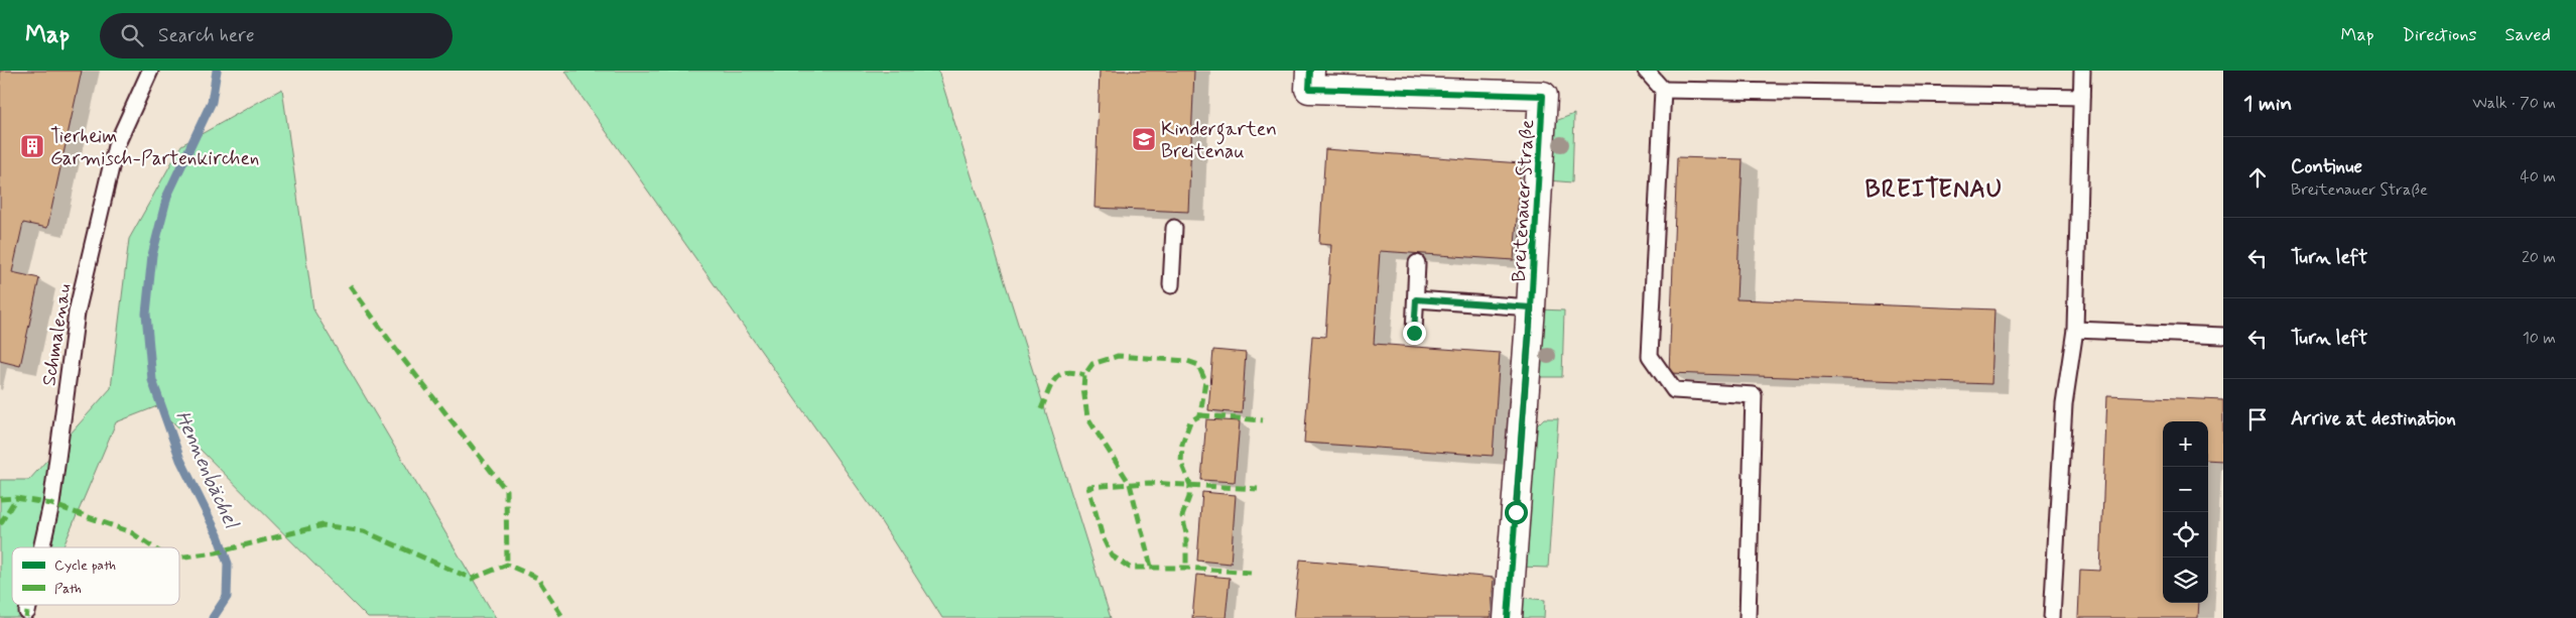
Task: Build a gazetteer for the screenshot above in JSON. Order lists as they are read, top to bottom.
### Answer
{
  "streets": {
    "street": ["Breitenauer Straße"],
    "lane": ["Schmalenau"]
  },
  "districts": ["BREITENAU"],
  "water": ["Hennenbächel"],
  "places": {
    "school or university": ["Kindergarten Breitenau"],
    "building": ["Tierheim Garmisch-Partenkirchen"]
  },
  "legend": ["Cycle path", "Path"],
  "page": {
    "header": "Map",
    "search": "Search here",
    "nav": ["Map", "Directions", "Saved"],
    "heading": ["1 min", "Walk · 70 m"],
    "list": [
      ["Continue", "Breitenauer Straße", "40 m"],
      ["Turn left", "20 m"],
      ["Turn left", "10 m"],
      "Arrive at destination"
    ],
    "map_buttons": ["+", "−"]
  }
}
